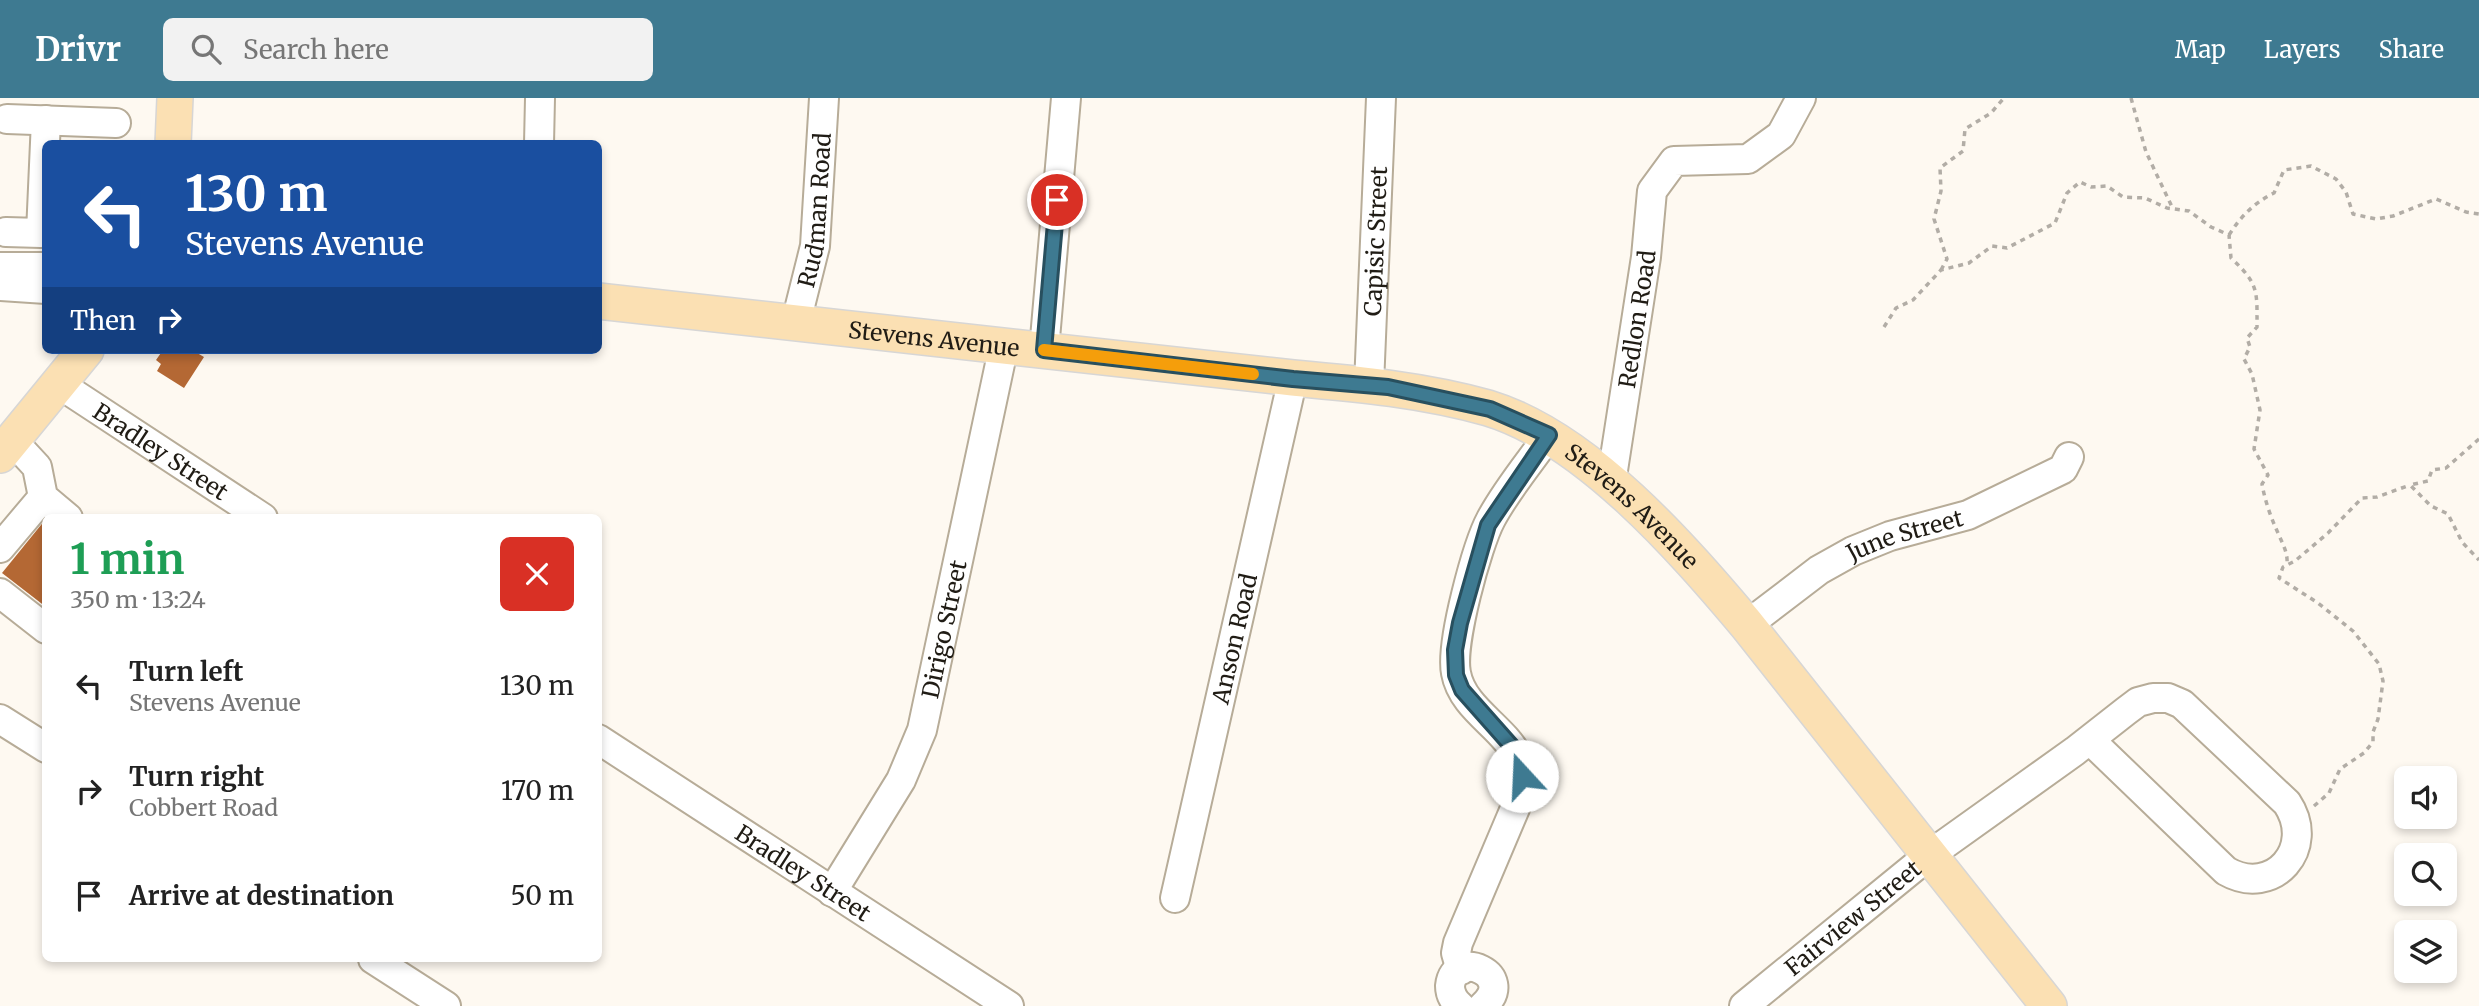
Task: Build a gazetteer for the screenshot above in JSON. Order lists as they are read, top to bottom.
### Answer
{
  "streets": {
    "main road": ["Stevens Avenue"],
    "street": [
      "Rudman Road",
      "Capisic Street",
      "Redlon Road",
      "Bradley Street",
      "June Street",
      "Dirigo Street",
      "Anson Road",
      "Fairview Street"
    ]
  },
  "crossings": [
    ["Rudman Road", "Stevens Avenue"],
    ["Capisic Street", "Stevens Avenue"],
    ["Redlon Road", "Stevens Avenue"],
    ["Stevens Avenue", "June Street"],
    ["Stevens Avenue", "Dirigo Street"],
    ["Stevens Avenue", "Anson Road"],
    ["Stevens Avenue", "Fairview Street"],
    ["Bradley Street", "Dirigo Street"]
  ],
  "page": {
    "header": "Drivr",
    "search": "Search here",
    "nav": ["Map", "Layers", "Share"],
    "turn": ["130 m", "Stevens Avenue"],
    "then": "Then",
    "heading": ["1 min", "350 m · 13:24"],
    "list": [
      {
        "name": "Turn left",
        "note": "Stevens Avenue",
        "value": "130 m"
      },
      {
        "name": "Turn right",
        "note": "Cobbert Road",
        "value": "170 m"
      },
      {
        "name": "Arrive at destination",
        "value": "50 m"
      }
    ]
  }
}
